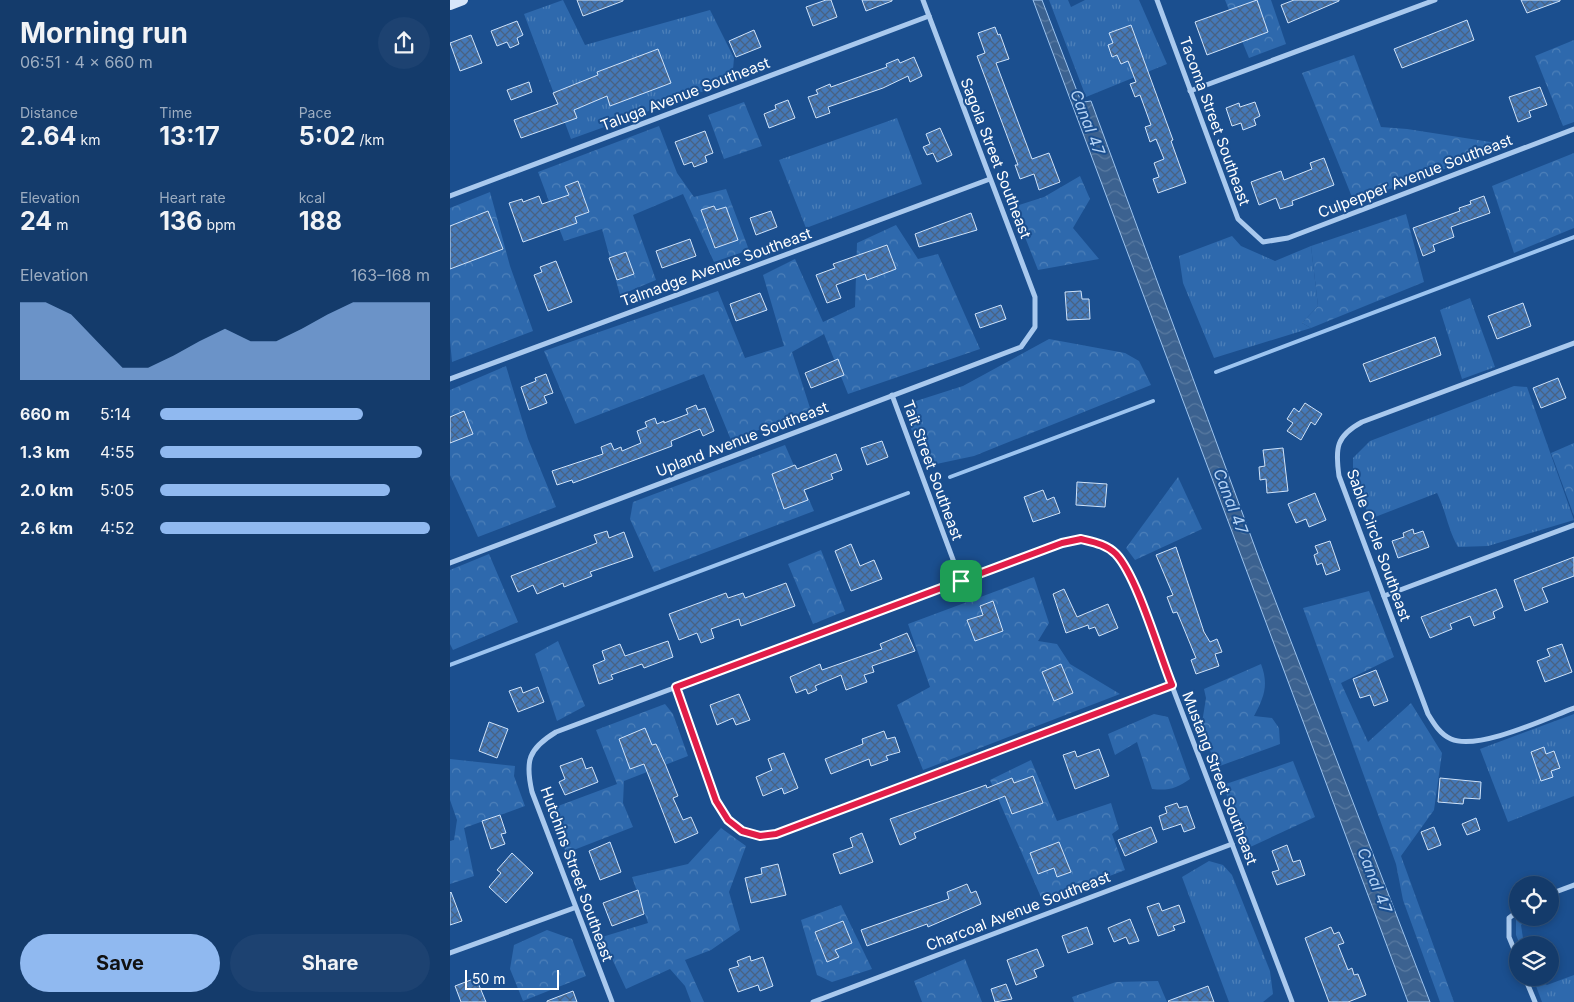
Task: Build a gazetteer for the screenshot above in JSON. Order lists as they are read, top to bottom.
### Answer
{
  "streets": {
    "street": [
      "Taluga Avenue Southeast",
      "Tacoma Street Southeast",
      "Sagola Street Southeast",
      "Culpepper Avenue Southeast",
      "Talmadge Avenue Southeast",
      "Upland Avenue Southeast",
      "Tait Street Southeast",
      "Sable Circle Southeast",
      "Mustang Street Southeast",
      "Hutchins Street Southeast",
      "Charcoal Avenue Southeast"
    ]
  },
  "crossings": [
    ["Taluga Avenue Southeast", "Sagola Street Southeast"],
    ["Tacoma Street Southeast", "Culpepper Avenue Southeast"],
    ["Sagola Street Southeast", "Talmadge Avenue Southeast"],
    ["Sagola Street Southeast", "Upland Avenue Southeast"],
    ["Upland Avenue Southeast", "Tait Street Southeast"],
    ["Tait Street Southeast", "Mustang Street Southeast"],
    ["Mustang Street Southeast", "Charcoal Avenue Southeast"]
  ],
  "water": ["Canal 47"],
  "scale_bar": "50 m",
  "page": {
    "heading": ["Morning run", "06:51 · 4 × 660 m"],
    "stats": [
      ["Distance", "2.64 km"],
      ["Time", "13:17"],
      ["Pace", "5:02 /km"],
      ["Elevation", "24 m"],
      ["Heart rate", "136 bpm"],
      ["kcal", "188"]
    ],
    "chart": ["Elevation", "163–168 m"],
    "list": [
      {
        "name": "660 m",
        "note": "5:14"
      },
      {
        "name": "1.3 km",
        "note": "4:55"
      },
      {
        "name": "2.0 km",
        "note": "5:05"
      },
      {
        "name": "2.6 km",
        "note": "4:52"
      }
    ],
    "buttons": ["Save", "Share"],
    "scale": "50 m"
  }
}
